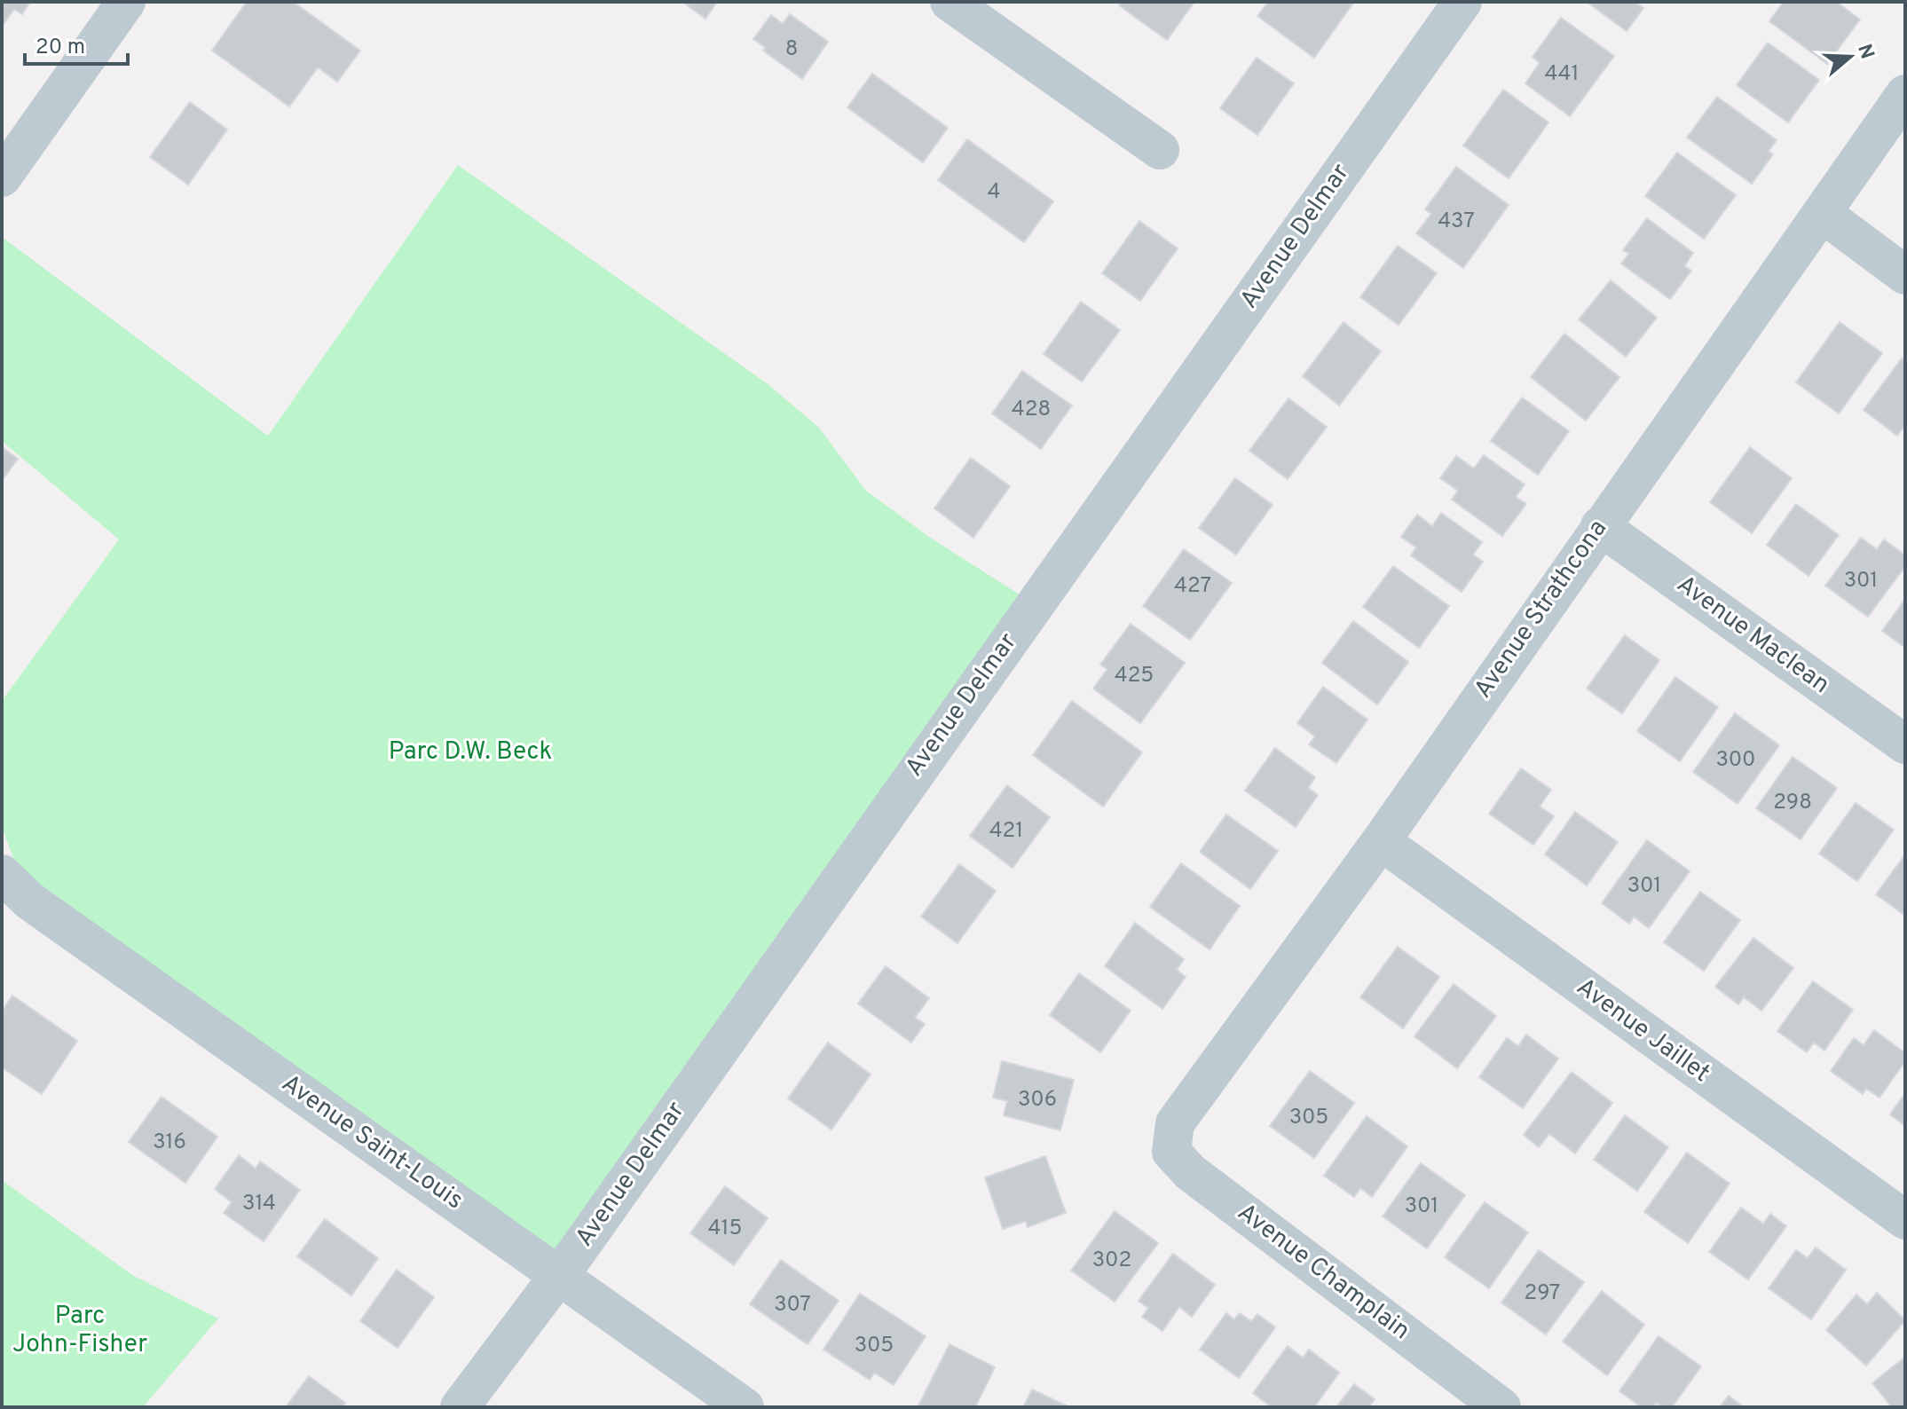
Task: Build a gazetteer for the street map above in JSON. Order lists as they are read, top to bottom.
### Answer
{
  "streets": {
    "street": [
      "Avenue Delmar",
      "Avenue Strathcona",
      "Avenue Maclean",
      "Avenue Jaillet",
      "Avenue Saint-Louis",
      "Avenue Champlain"
    ]
  },
  "crossings": [
    ["Avenue Delmar", "Avenue Saint-Louis"],
    ["Avenue Strathcona", "Avenue Maclean"],
    ["Avenue Strathcona", "Avenue Jaillet"],
    ["Avenue Strathcona", "Avenue Champlain"]
  ],
  "parks": ["Parc D.W. Beck", "Parc John-Fisher"],
  "house_numbers": [
    "8",
    "441",
    "4",
    "437",
    "428",
    "301",
    "427",
    "425",
    "300",
    "298",
    "421",
    "301",
    "306",
    "305",
    "316",
    "314",
    "301",
    "415",
    "302",
    "297",
    "307",
    "305"
  ],
  "scale_bar": "20 m",
  "north": "right"
}
